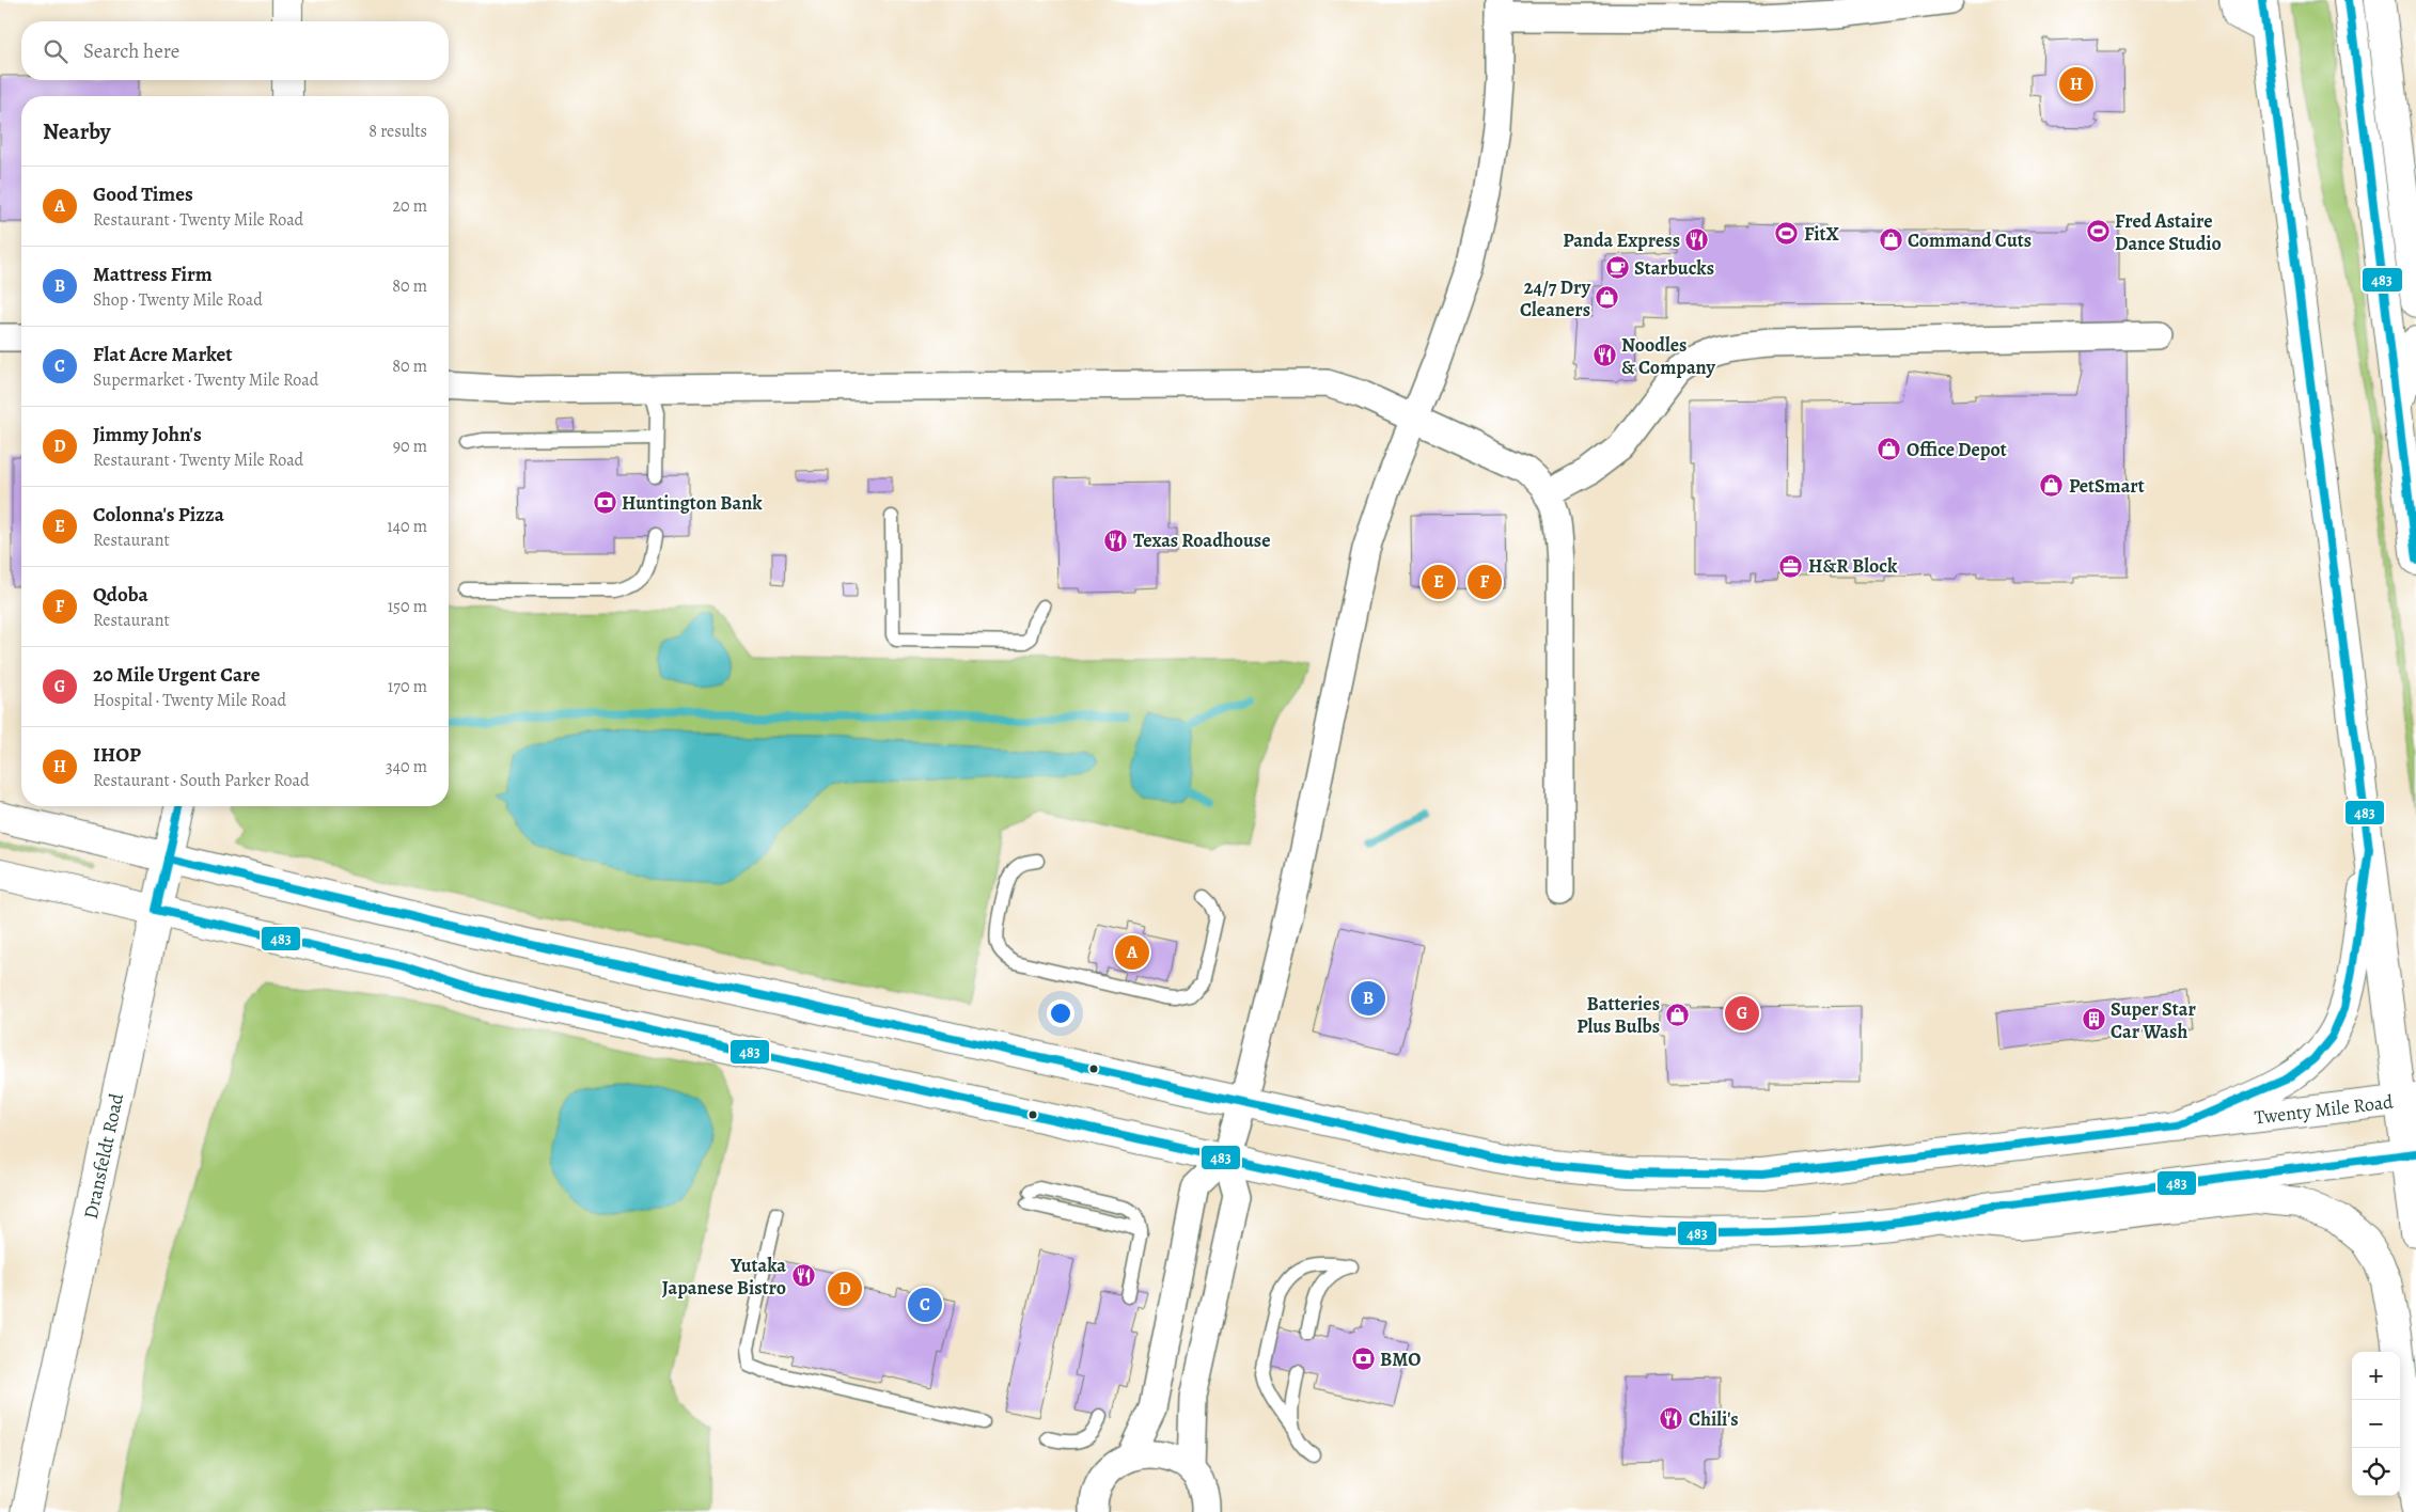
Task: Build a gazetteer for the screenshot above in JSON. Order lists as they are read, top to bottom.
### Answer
{
  "streets": {
    "main road": ["Twenty Mile Road", "Dransfeldt Road"]
  },
  "crossings": [
    ["Twenty Mile Road", "Dransfeldt Road"]
  ],
  "places": {
    "sports": ["Fred Astaire Dance Studio", "FitX"],
    "restaurant": [
      "Panda Express",
      "Noodles & Company",
      "Texas Roadhouse",
      "Yutaka Japanese Bistro",
      "Chili's"
    ],
    "shop": [
      "Command Cuts",
      "24/7 Dry Cleaners",
      "Office Depot",
      "PetSmart",
      "Batteries Plus Bulbs"
    ],
    "cafe": ["Starbucks"],
    "bank": ["Huntington Bank", "BMO"],
    "office": ["H&R Block"],
    "building": ["Super Star Car Wash"]
  },
  "lines": ["transit line 483"],
  "page": {
    "search": "Search here",
    "pins": [
      "H",
      "E",
      "F",
      "A",
      "B",
      "G",
      "D",
      "C"
    ],
    "heading": ["Nearby", "8 results"],
    "list": [
      {
        "mark": "A",
        "name": "Good Times",
        "note": "Restaurant · Twenty Mile Road",
        "value": "20 m"
      },
      {
        "mark": "B",
        "name": "Mattress Firm",
        "note": "Shop · Twenty Mile Road",
        "value": "80 m"
      },
      {
        "mark": "C",
        "name": "Flat Acre Market",
        "note": "Supermarket · Twenty Mile Road",
        "value": "80 m"
      },
      {
        "mark": "D",
        "name": "Jimmy John's",
        "note": "Restaurant · Twenty Mile Road",
        "value": "90 m"
      },
      {
        "mark": "E",
        "name": "Colonna's Pizza",
        "note": "Restaurant",
        "value": "140 m"
      },
      {
        "mark": "F",
        "name": "Qdoba",
        "note": "Restaurant",
        "value": "150 m"
      },
      {
        "mark": "G",
        "name": "20 Mile Urgent Care",
        "note": "Hospital · Twenty Mile Road",
        "value": "170 m"
      },
      {
        "mark": "H",
        "name": "IHOP",
        "note": "Restaurant · South Parker Road",
        "value": "340 m"
      }
    ],
    "map_buttons": ["+", "−"]
  }
}
